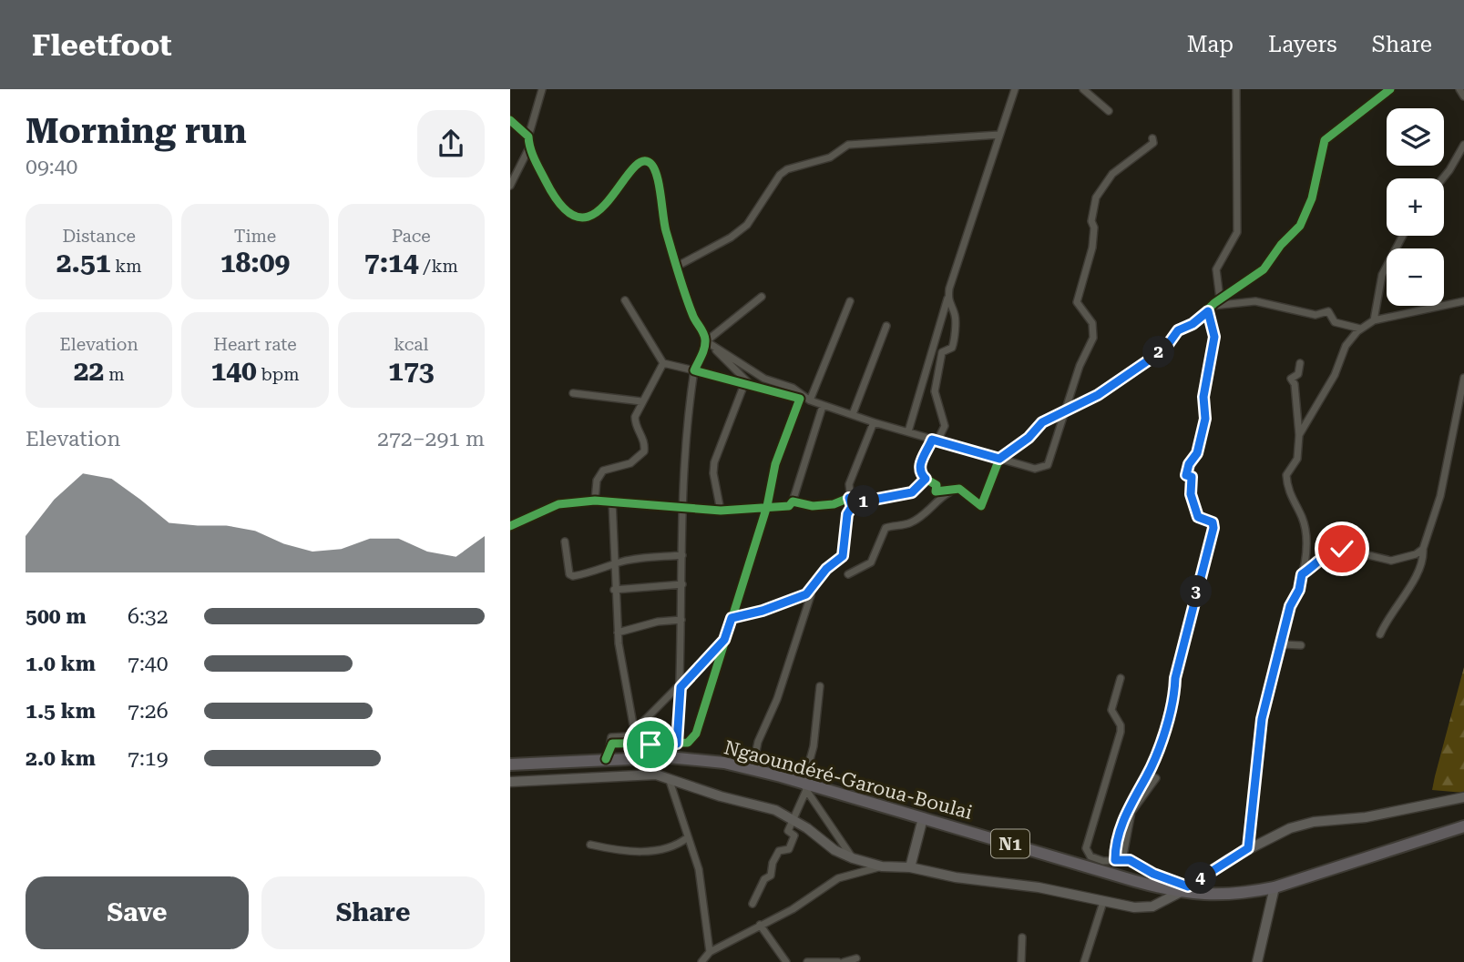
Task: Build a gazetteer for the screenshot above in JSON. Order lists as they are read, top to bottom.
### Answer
{
  "streets": {
    "highway": ["Ngaoundéré-Garoua-Boulai", "N1"]
  },
  "page": {
    "header": "Fleetfoot",
    "nav": ["Map", "Layers", "Share"],
    "heading": ["Morning run", "09:40"],
    "map_buttons": ["+", "−"],
    "stats": [
      ["Distance", "2.51 km"],
      ["Time", "18:09"],
      ["Pace", "7:14 /km"],
      ["Elevation", "22 m"],
      ["Heart rate", "140 bpm"],
      ["kcal", "173"]
    ],
    "pins": [
      "2",
      "1",
      "3",
      "4"
    ],
    "chart": ["Elevation", "272–291 m"],
    "list": [
      {
        "name": "500 m",
        "note": "6:32"
      },
      {
        "name": "1.0 km",
        "note": "7:40"
      },
      {
        "name": "1.5 km",
        "note": "7:26"
      },
      {
        "name": "2.0 km",
        "note": "7:19"
      }
    ],
    "buttons": ["Save", "Share"]
  }
}
